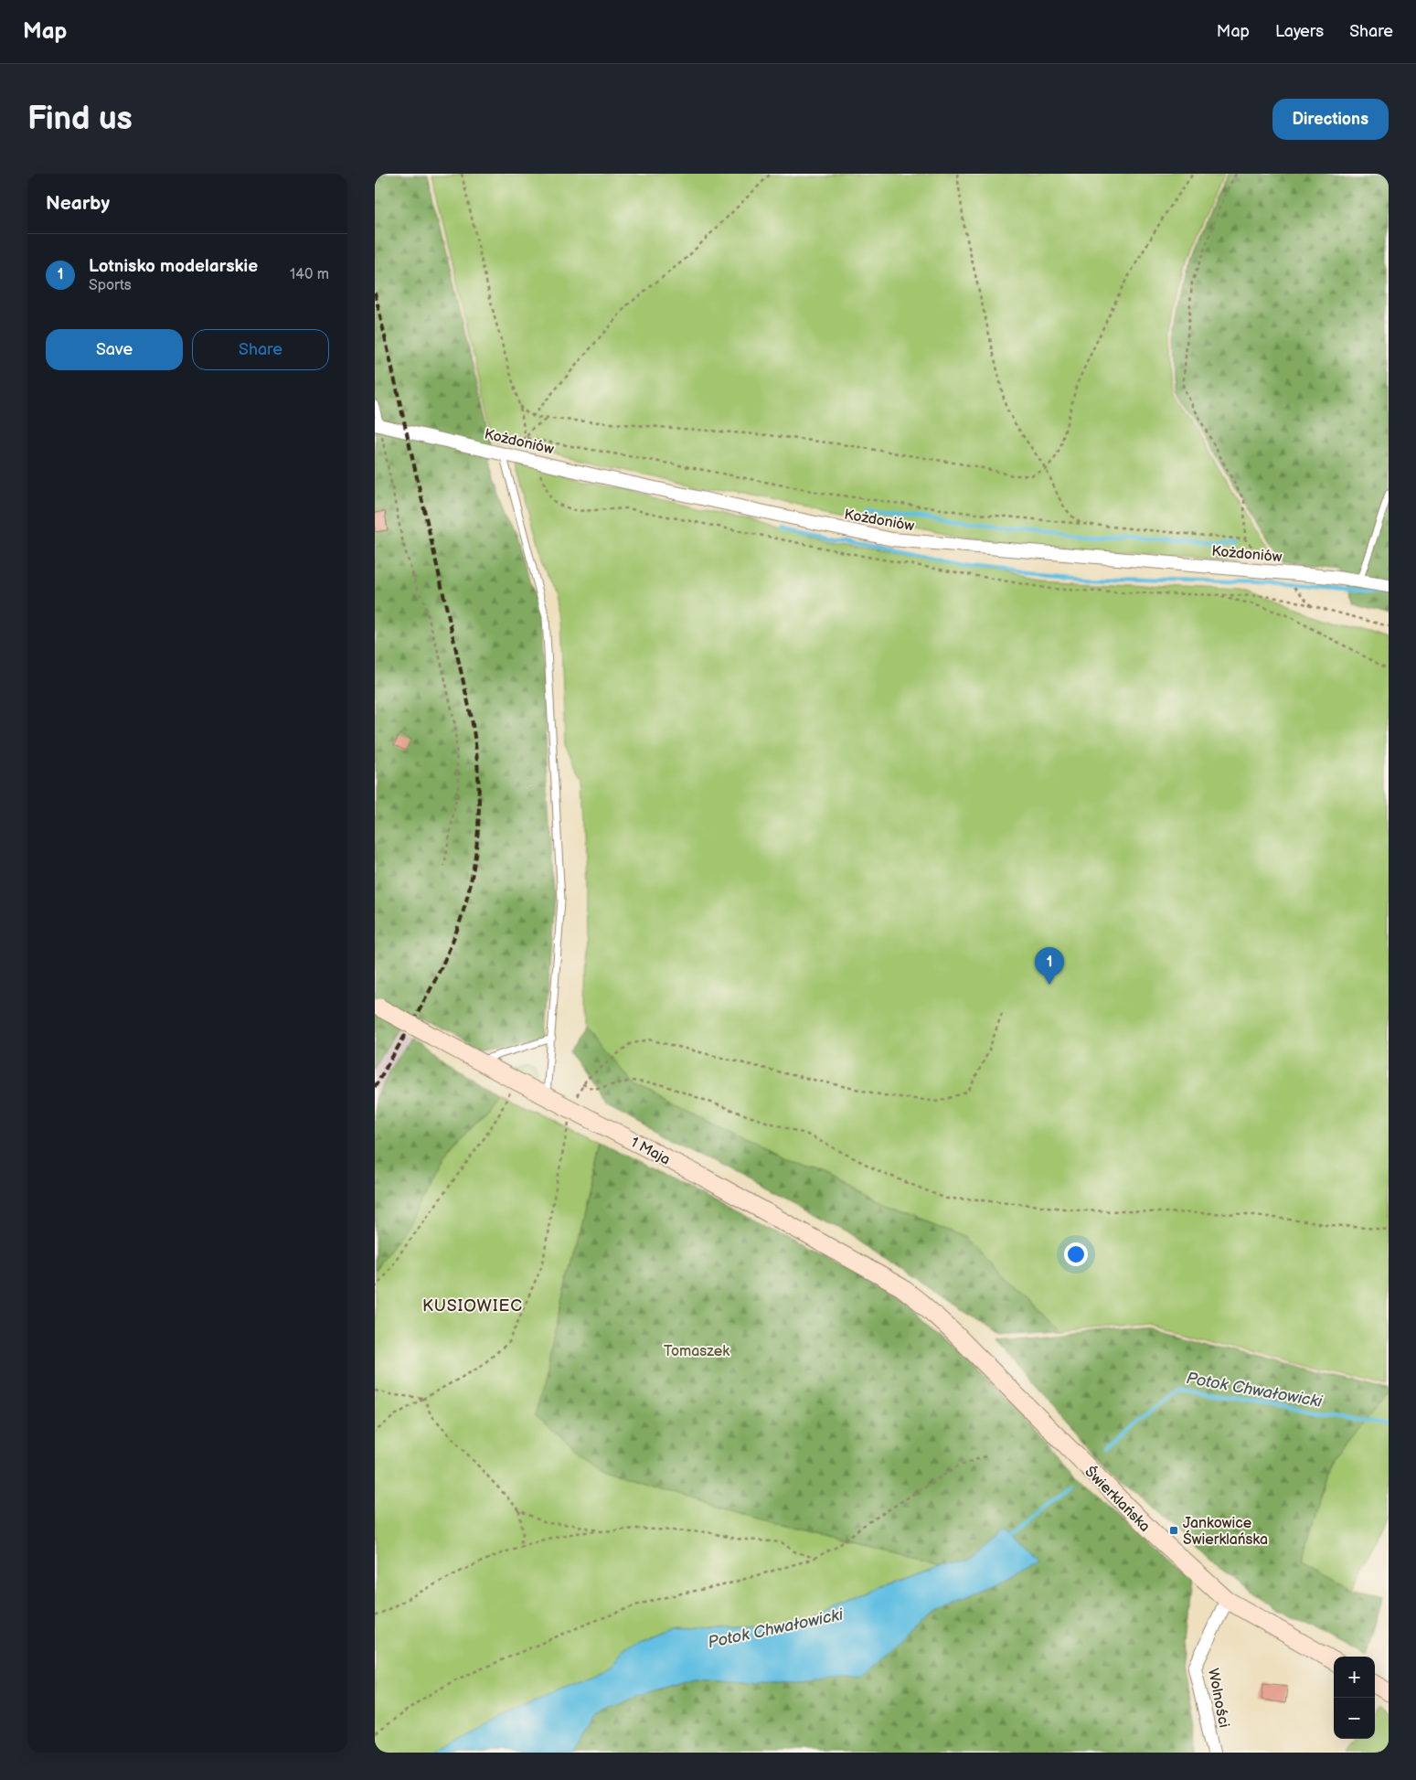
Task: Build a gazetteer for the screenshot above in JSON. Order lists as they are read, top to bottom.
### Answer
{
  "streets": {
    "main road": ["1 Maja", "Świerklańska"],
    "street": ["Kożdoniów", "Wolności"]
  },
  "crossings": [
    ["1 Maja", "Świerklańska"],
    ["Świerklańska", "Wolności"]
  ],
  "districts": ["KUSIOWIEC"],
  "water": ["Potok Chwałowicki"],
  "parks": ["Tomaszek"],
  "places": {
    "transit": ["Jankowice Świerklańska"]
  },
  "page": {
    "header": "Map",
    "nav": ["Map", "Layers", "Share"],
    "buttons": [
      "Directions",
      ["Save", "Share"]
    ],
    "title": "Find us",
    "heading": "Nearby",
    "list": [
      {
        "mark": "1",
        "name": "Lotnisko modelarskie",
        "note": "Sports",
        "value": "140 m"
      }
    ],
    "pins": "1",
    "map_buttons": ["+", "−"]
  }
}
